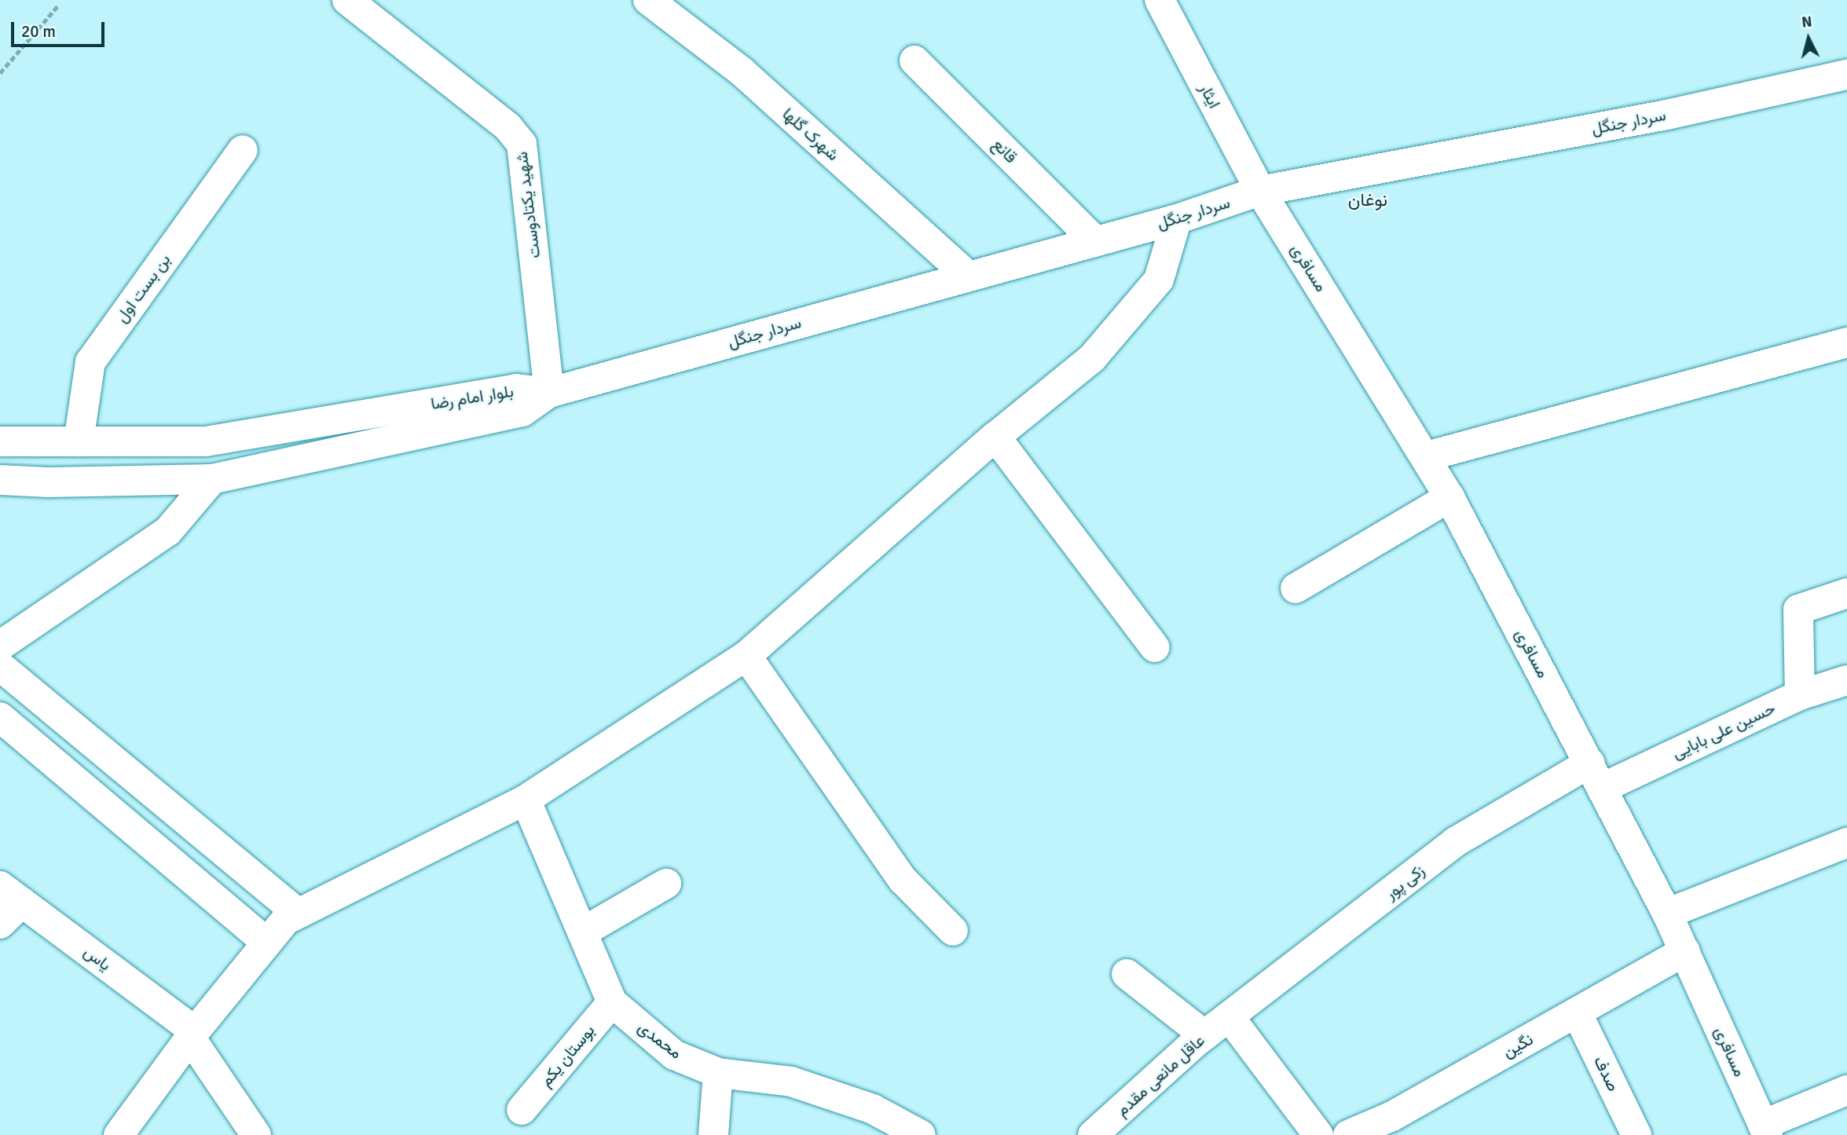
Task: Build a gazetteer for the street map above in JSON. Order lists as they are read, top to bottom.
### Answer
{
  "streets": {
    "street": [
      "ایثار",
      "سردار جنگل",
      "شهرک گلها",
      "قانع",
      "شهید یکتادوست",
      "مسافری",
      "بن بست اول",
      "بلوار امام رضا",
      "حسین علی بابایی",
      "زکی پور",
      "یاس",
      "محمدی",
      "نگین",
      "بوستان یکم",
      "صدف",
      "عاقل مانعی مقدم"
    ]
  },
  "crossings": [
    ["ایثار", "سردار جنگل"],
    ["ایثار", "مسافری"],
    ["سردار جنگل", "شهرک گلها"],
    ["سردار جنگل", "قانع"],
    ["سردار جنگل", "شهید یکتادوست"],
    ["سردار جنگل", "مسافری"],
    ["سردار جنگل", "بلوار امام رضا"],
    ["شهید یکتادوست", "بلوار امام رضا"],
    ["مسافری", "حسین علی بابایی"],
    ["مسافری", "زکی پور"],
    ["مسافری", "نگین"],
    ["بن بست اول", "بلوار امام رضا"],
    ["حسین علی بابایی", "زکی پور"],
    ["زکی پور", "عاقل مانعی مقدم"],
    ["محمدی", "بوستان یکم"],
    ["نگین", "صدف"]
  ],
  "districts": ["نوغان"],
  "scale_bar": "20 m",
  "north": "top"
}
